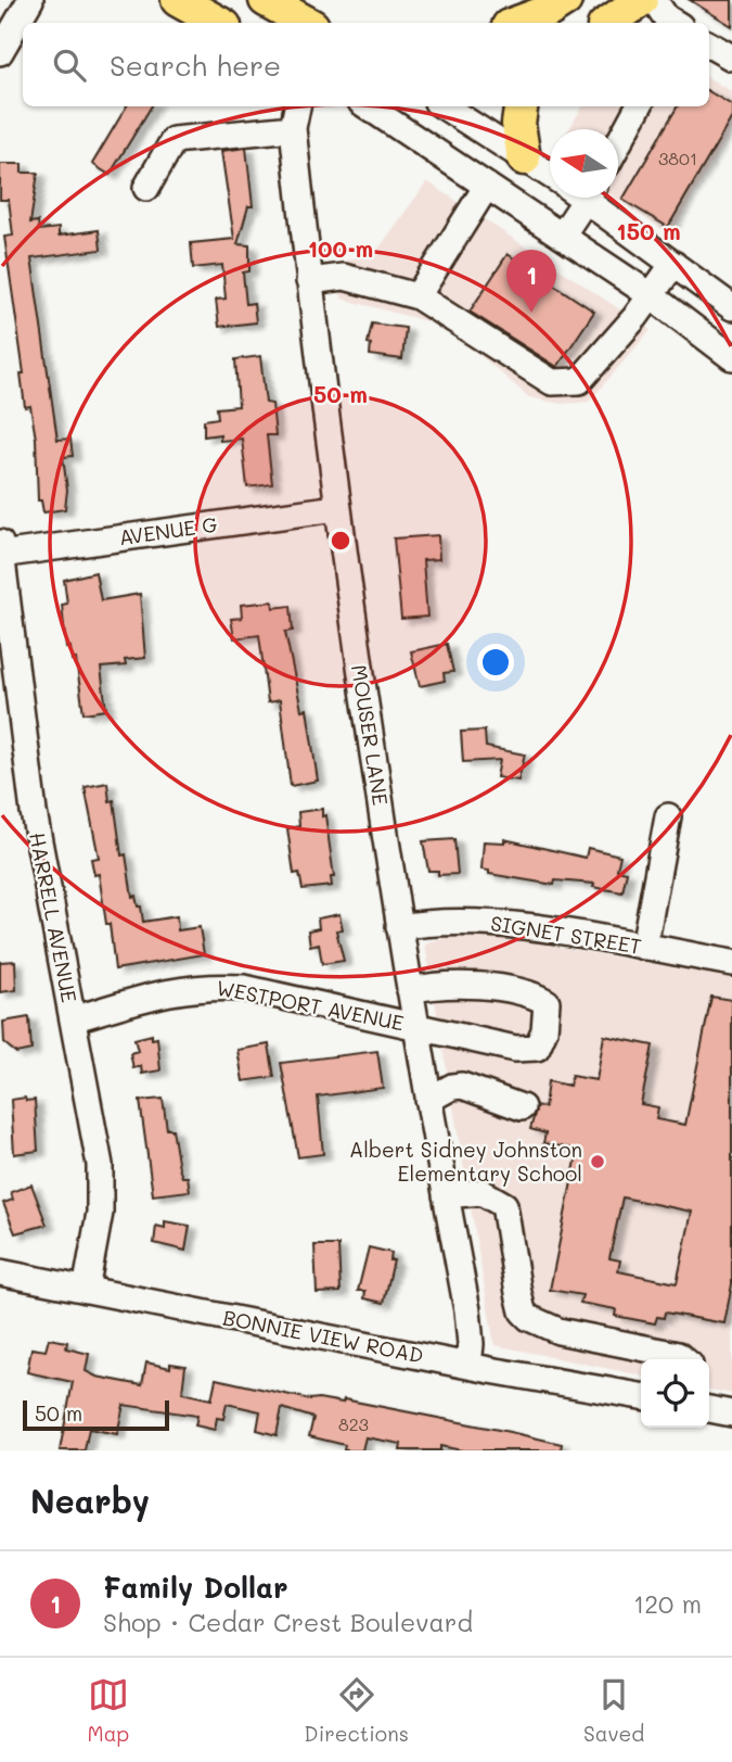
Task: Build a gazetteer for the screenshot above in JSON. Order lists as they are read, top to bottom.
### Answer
{
  "streets": {
    "street": [
      "AVENUE G",
      "MOUSER LANE",
      "HARRELL AVENUE",
      "SIGNET STREET",
      "WESTPORT AVENUE",
      "BONNIE VIEW ROAD"
    ]
  },
  "crossings": [
    ["AVENUE G", "MOUSER LANE"],
    ["AVENUE G", "HARRELL AVENUE"],
    ["MOUSER LANE", "SIGNET STREET"],
    ["MOUSER LANE", "WESTPORT AVENUE"],
    ["MOUSER LANE", "BONNIE VIEW ROAD"],
    ["HARRELL AVENUE", "WESTPORT AVENUE"],
    ["HARRELL AVENUE", "BONNIE VIEW ROAD"]
  ],
  "places": ["Albert Sidney Johnston Elementary School"],
  "house_numbers": ["3801", "823"],
  "scale_bar": "50 m",
  "north": "left",
  "page": {
    "search": "Search here",
    "pins": "1",
    "scale": "50 m",
    "heading": "Nearby",
    "list": [
      {
        "mark": "1",
        "name": "Family Dollar",
        "note": "Shop · Cedar Crest Boulevard",
        "value": "120 m"
      }
    ],
    "nav": ["Map", "Directions", "Saved"]
  },
  "rings": ["150 m", "100 m", "50 m"]
}
